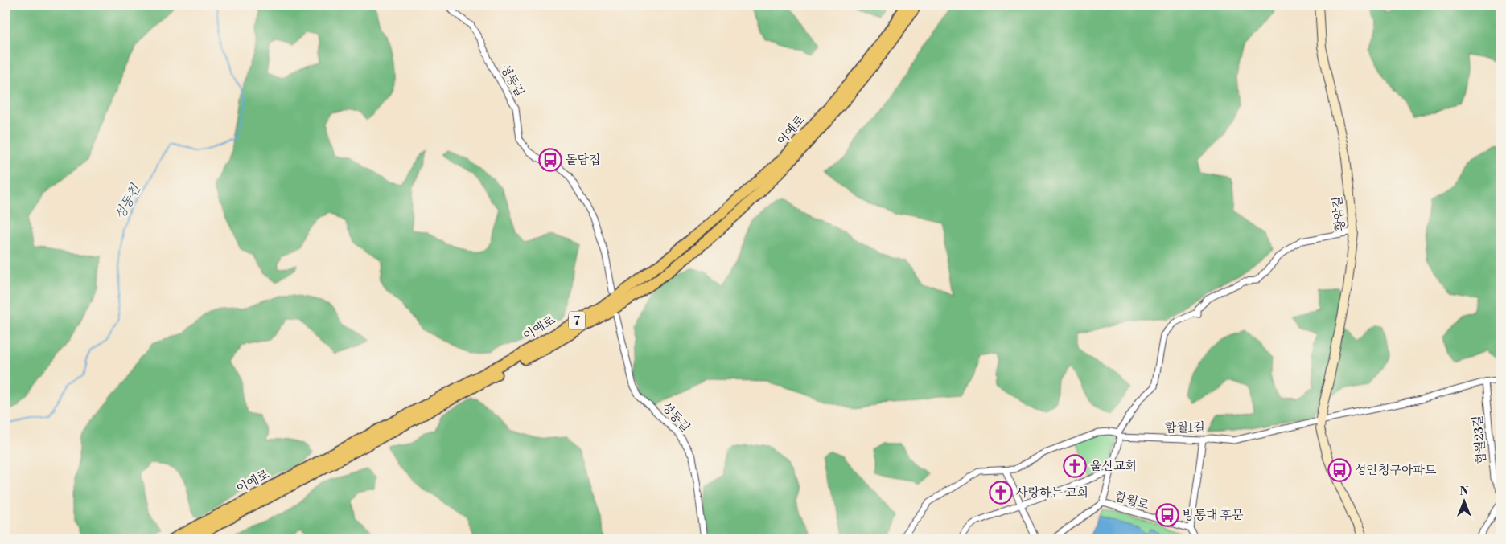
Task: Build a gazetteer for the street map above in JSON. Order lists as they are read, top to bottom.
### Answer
{
  "streets": {
    "highway": ["이예로", "7"],
    "street": [
      "성동길",
      "황암길",
      "함월1길",
      "함월23길",
      "함월로"
    ]
  },
  "crossings": [
    ["황암길", "함월1길"],
    ["황암길", "함월로"],
    ["함월1길", "함월23길"],
    ["함월1길", "함월로"]
  ],
  "water": ["성동천"],
  "places": {
    "bus stop": ["돌담집", "성안청구아파트", "방통대 후문"],
    "church": ["울산교회", "사랑하는 교회"]
  },
  "north": "top"
}
